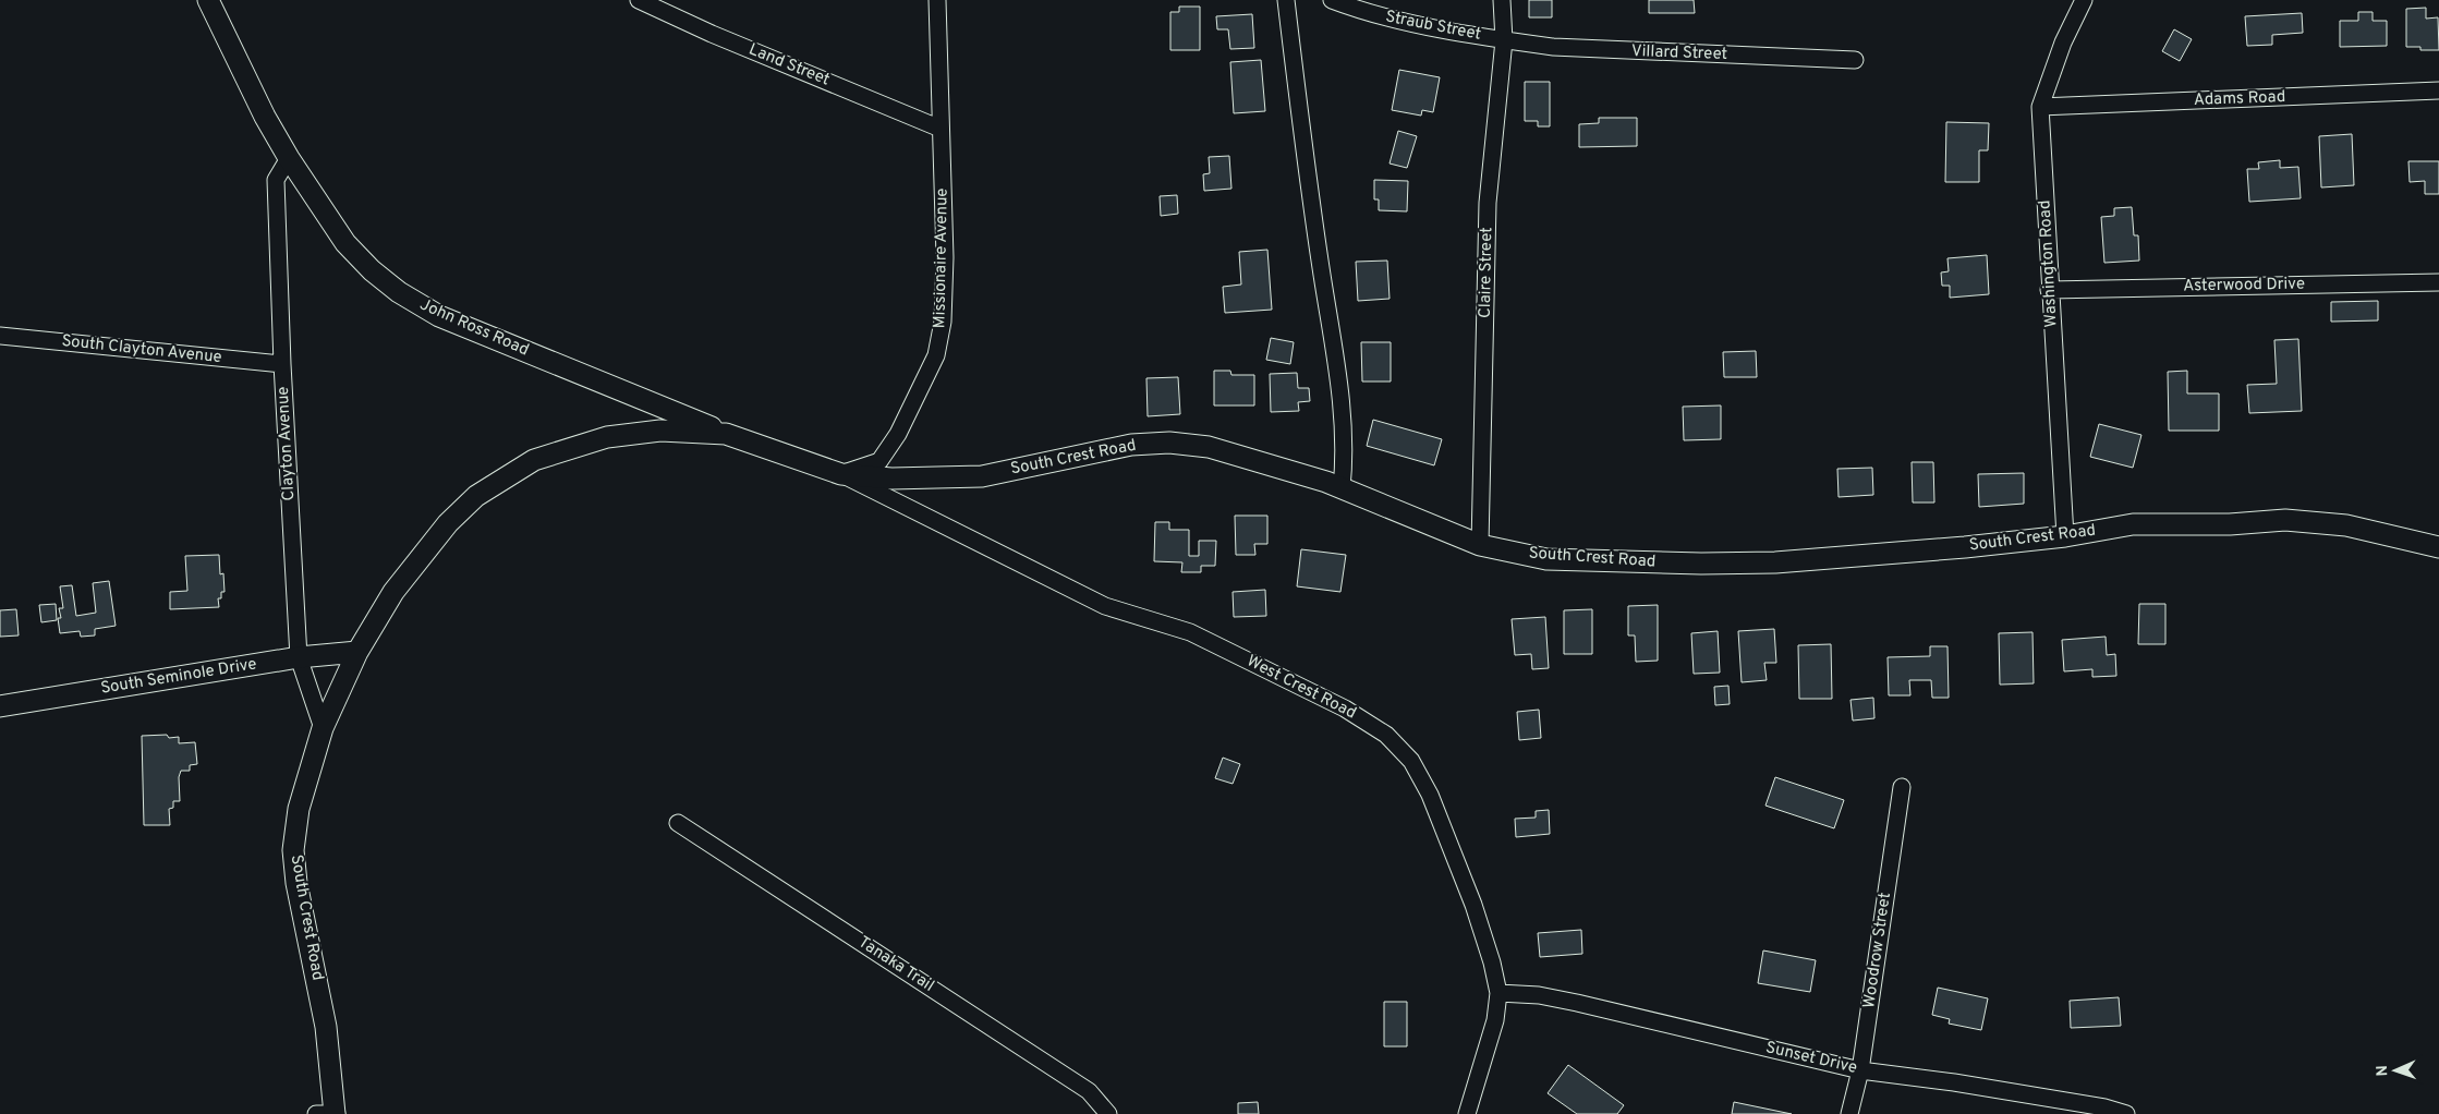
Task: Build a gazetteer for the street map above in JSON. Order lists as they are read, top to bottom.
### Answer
{
  "streets": {
    "street": [
      "Straub Street",
      "Villard Street",
      "Land Street",
      "Adams Road",
      "Missionaire Avenue",
      "Washington Road",
      "Claire Street",
      "Asterwood Drive",
      "John Ross Road",
      "South Clayton Avenue",
      "Clayton Avenue",
      "South Crest Road",
      "South Seminole Drive",
      "West Crest Road",
      "Woodrow Street",
      "Tanaka Trail",
      "Sunset Drive"
    ]
  },
  "crossings": [
    ["Straub Street", "Villard Street"],
    ["Straub Street", "Claire Street"],
    ["Villard Street", "Claire Street"],
    ["Land Street", "Missionaire Avenue"],
    ["Adams Road", "Washington Road"],
    ["Missionaire Avenue", "South Crest Road"],
    ["Missionaire Avenue", "West Crest Road"],
    ["Washington Road", "Asterwood Drive"],
    ["Washington Road", "South Crest Road"],
    ["Claire Street", "South Crest Road"],
    ["John Ross Road", "Clayton Avenue"],
    ["John Ross Road", "South Crest Road"],
    ["South Clayton Avenue", "Clayton Avenue"],
    ["Clayton Avenue", "South Crest Road"],
    ["Clayton Avenue", "South Seminole Drive"],
    ["South Crest Road", "South Seminole Drive"],
    ["South Crest Road", "West Crest Road"],
    ["West Crest Road", "Sunset Drive"],
    ["Woodrow Street", "Sunset Drive"]
  ],
  "north": "left"
}
